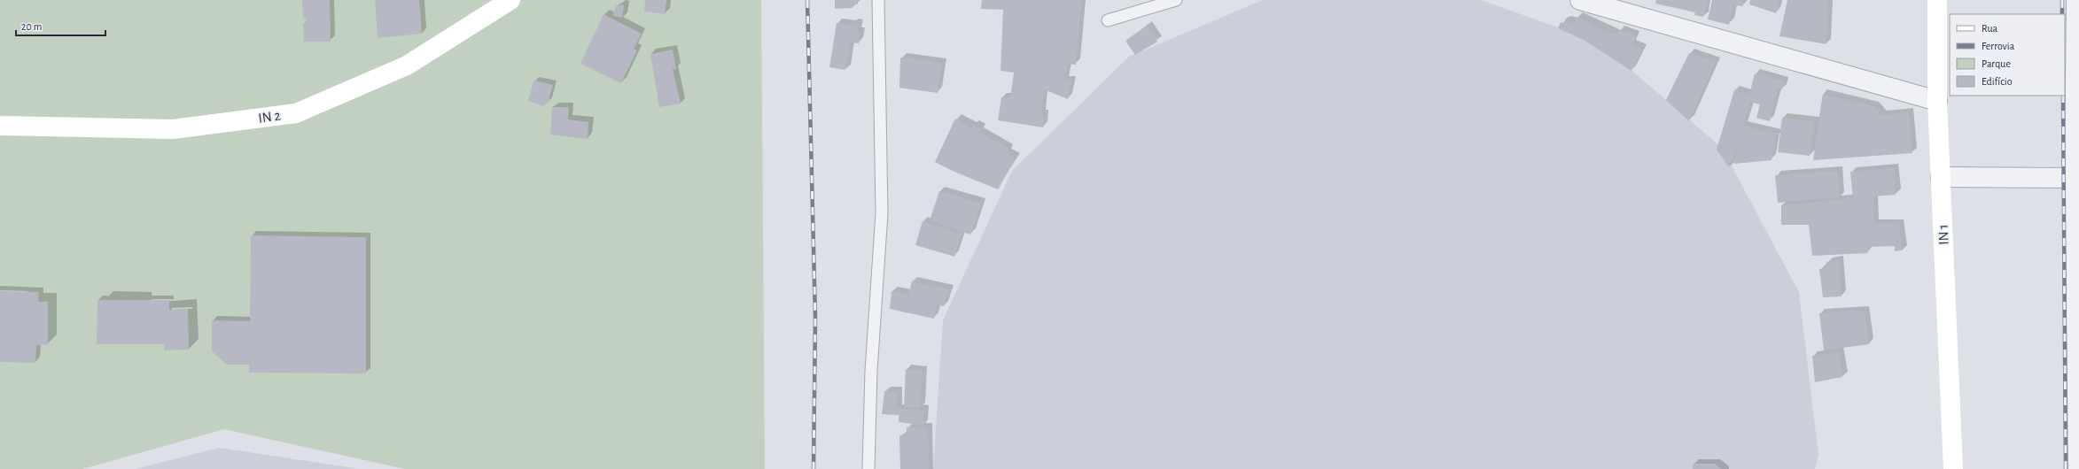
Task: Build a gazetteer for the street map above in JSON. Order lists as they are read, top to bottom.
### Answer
{
  "streets": {
    "street": ["IN 2", "IN 1"]
  },
  "legend": [
    "Rua",
    "Ferrovia",
    "Parque",
    "Edifício"
  ],
  "scale_bar": "20 m"
}
